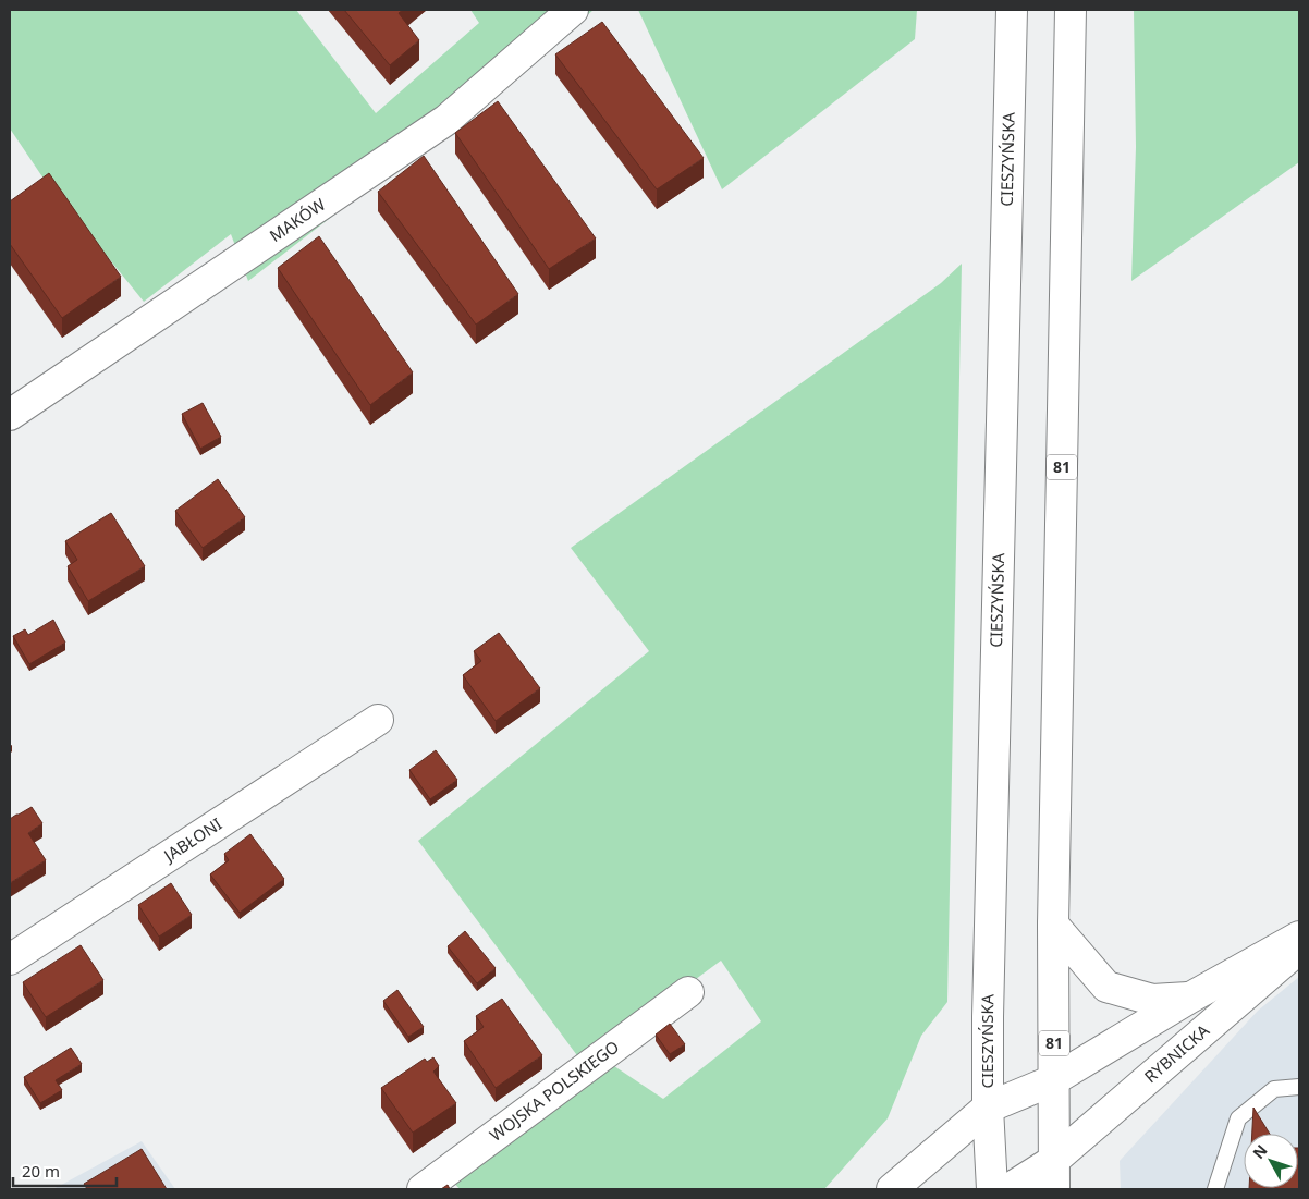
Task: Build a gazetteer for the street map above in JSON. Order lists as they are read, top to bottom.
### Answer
{
  "streets": {
    "street": [
      "CIESZYŃSKA",
      "MAKÓW",
      "81",
      "JABŁONI",
      "RYBNICKA",
      "WOJSKA POLSKIEGO"
    ]
  },
  "crossings": [
    ["81", "RYBNICKA"]
  ],
  "scale_bar": "20 m",
  "north": "top left"
}
